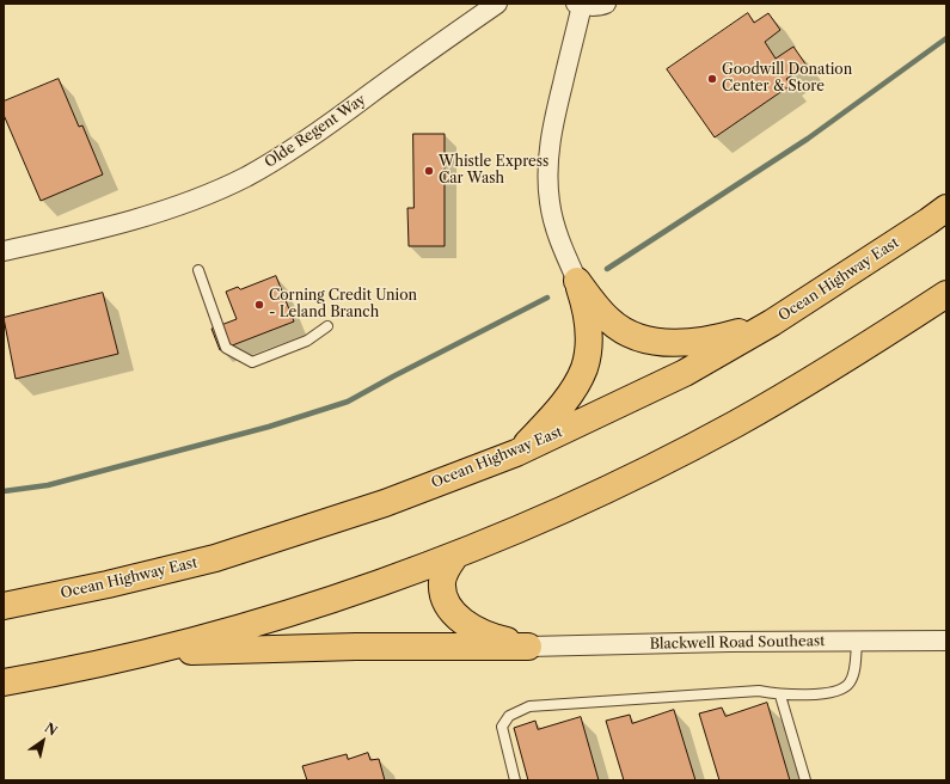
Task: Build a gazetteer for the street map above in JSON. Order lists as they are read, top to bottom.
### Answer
{
  "streets": {
    "highway": ["Ocean Highway East"],
    "street": ["Olde Regent Way", "Blackwell Road Southeast"]
  },
  "places": ["Goodwill Donation Center & Store", "Whistle Express Car Wash", "Corning Credit Union - Leland Branch"],
  "north": "top right"
}
